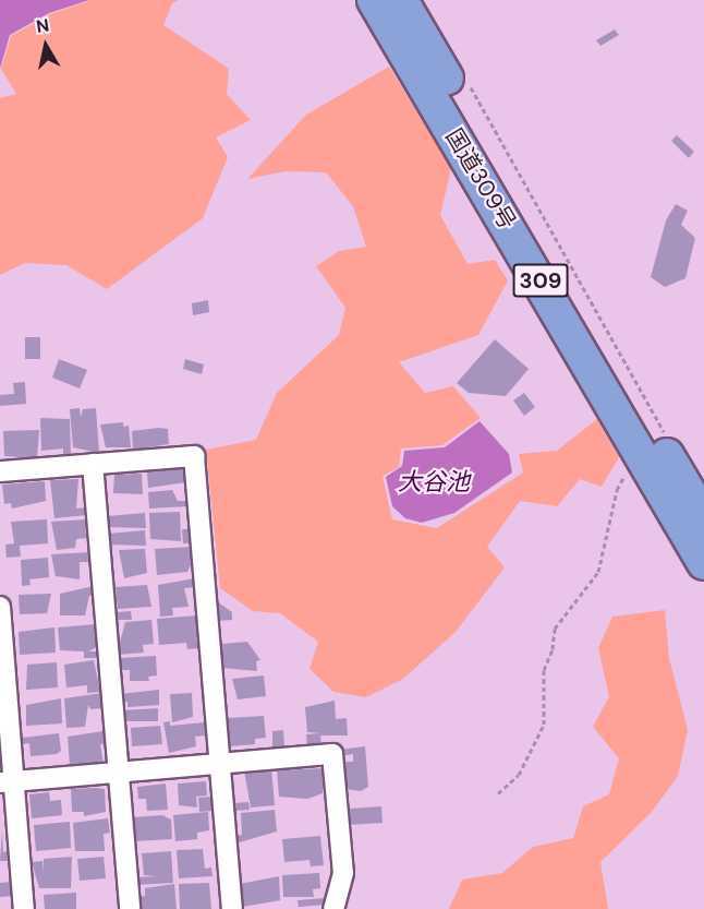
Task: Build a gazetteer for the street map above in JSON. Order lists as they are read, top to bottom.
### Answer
{
  "streets": {
    "highway": ["国道309号", "309"]
  },
  "water": ["大谷池"],
  "north": "top"
}
